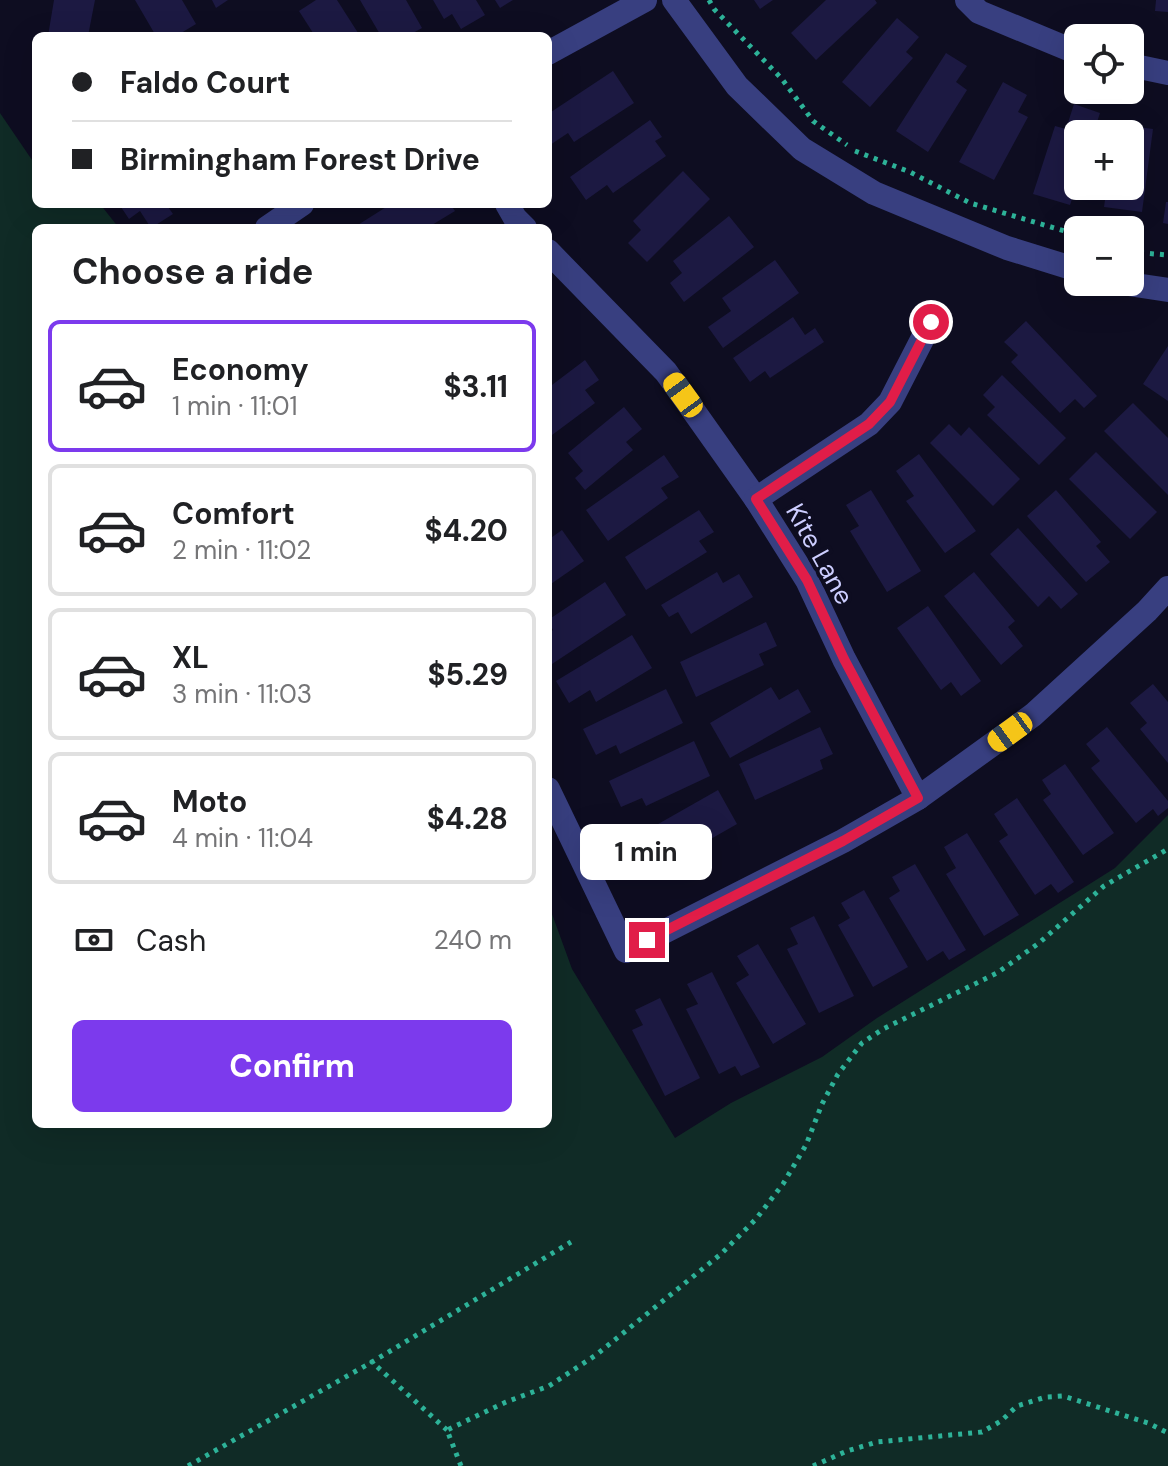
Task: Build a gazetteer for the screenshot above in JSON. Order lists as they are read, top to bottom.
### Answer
{
  "streets": {
    "street": ["Kite Lane"]
  },
  "page": {
    "map_buttons": ["+", "−"],
    "banner": ["Faldo Court", "Birmingham Forest Drive"],
    "heading": "Choose a ride",
    "list": [
      {
        "name": "Economy",
        "note": "1 min · 11:01",
        "value": "$3.11"
      },
      {
        "name": "Comfort",
        "note": "2 min · 11:02",
        "value": "$4.20"
      },
      {
        "name": "XL",
        "note": "3 min · 11:03",
        "value": "$5.29"
      },
      {
        "name": "Moto",
        "note": "4 min · 11:04",
        "value": "$4.28"
      }
    ],
    "bubble": "1 min",
    "pay": ["Cash", "240 m"],
    "buttons": "Confirm"
  }
}
